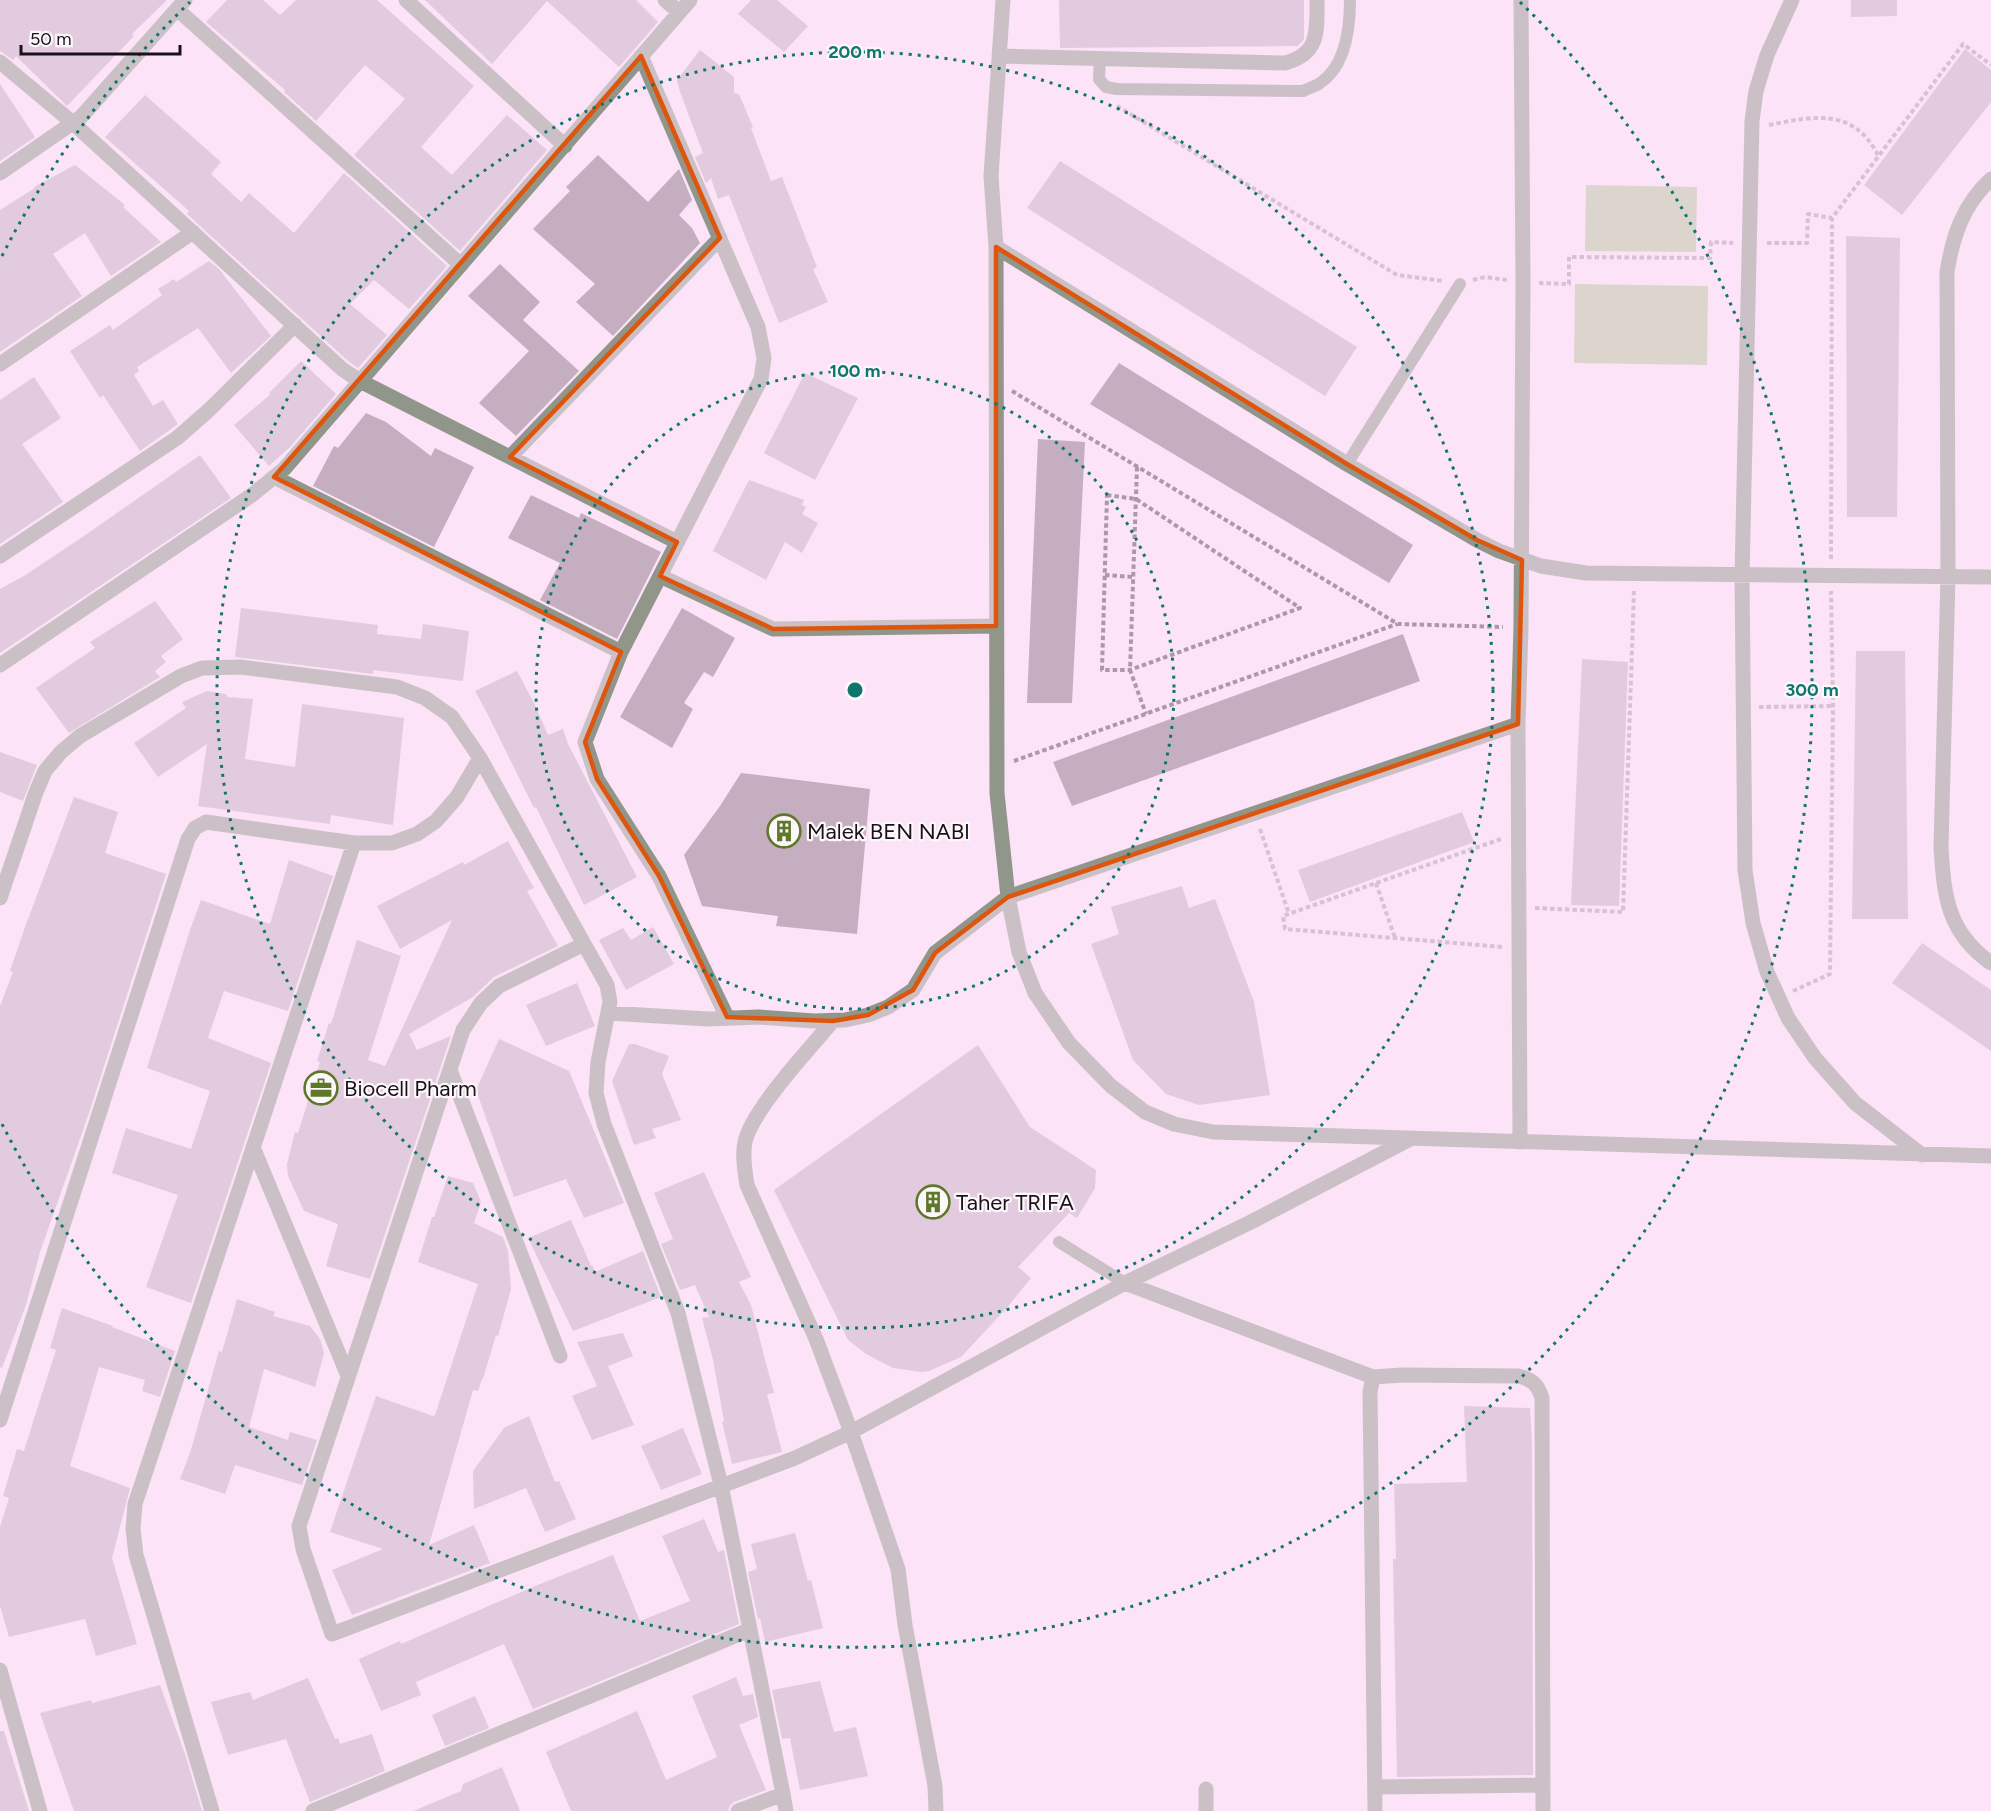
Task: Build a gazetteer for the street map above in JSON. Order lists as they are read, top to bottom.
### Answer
{
  "places": {
    "building": ["Malek BEN NABI", "Taher TRIFA"],
    "office": ["Biocell Pharm"]
  },
  "scale_bar": "50 m",
  "rings": ["200 m", "100 m", "300 m"]
}
